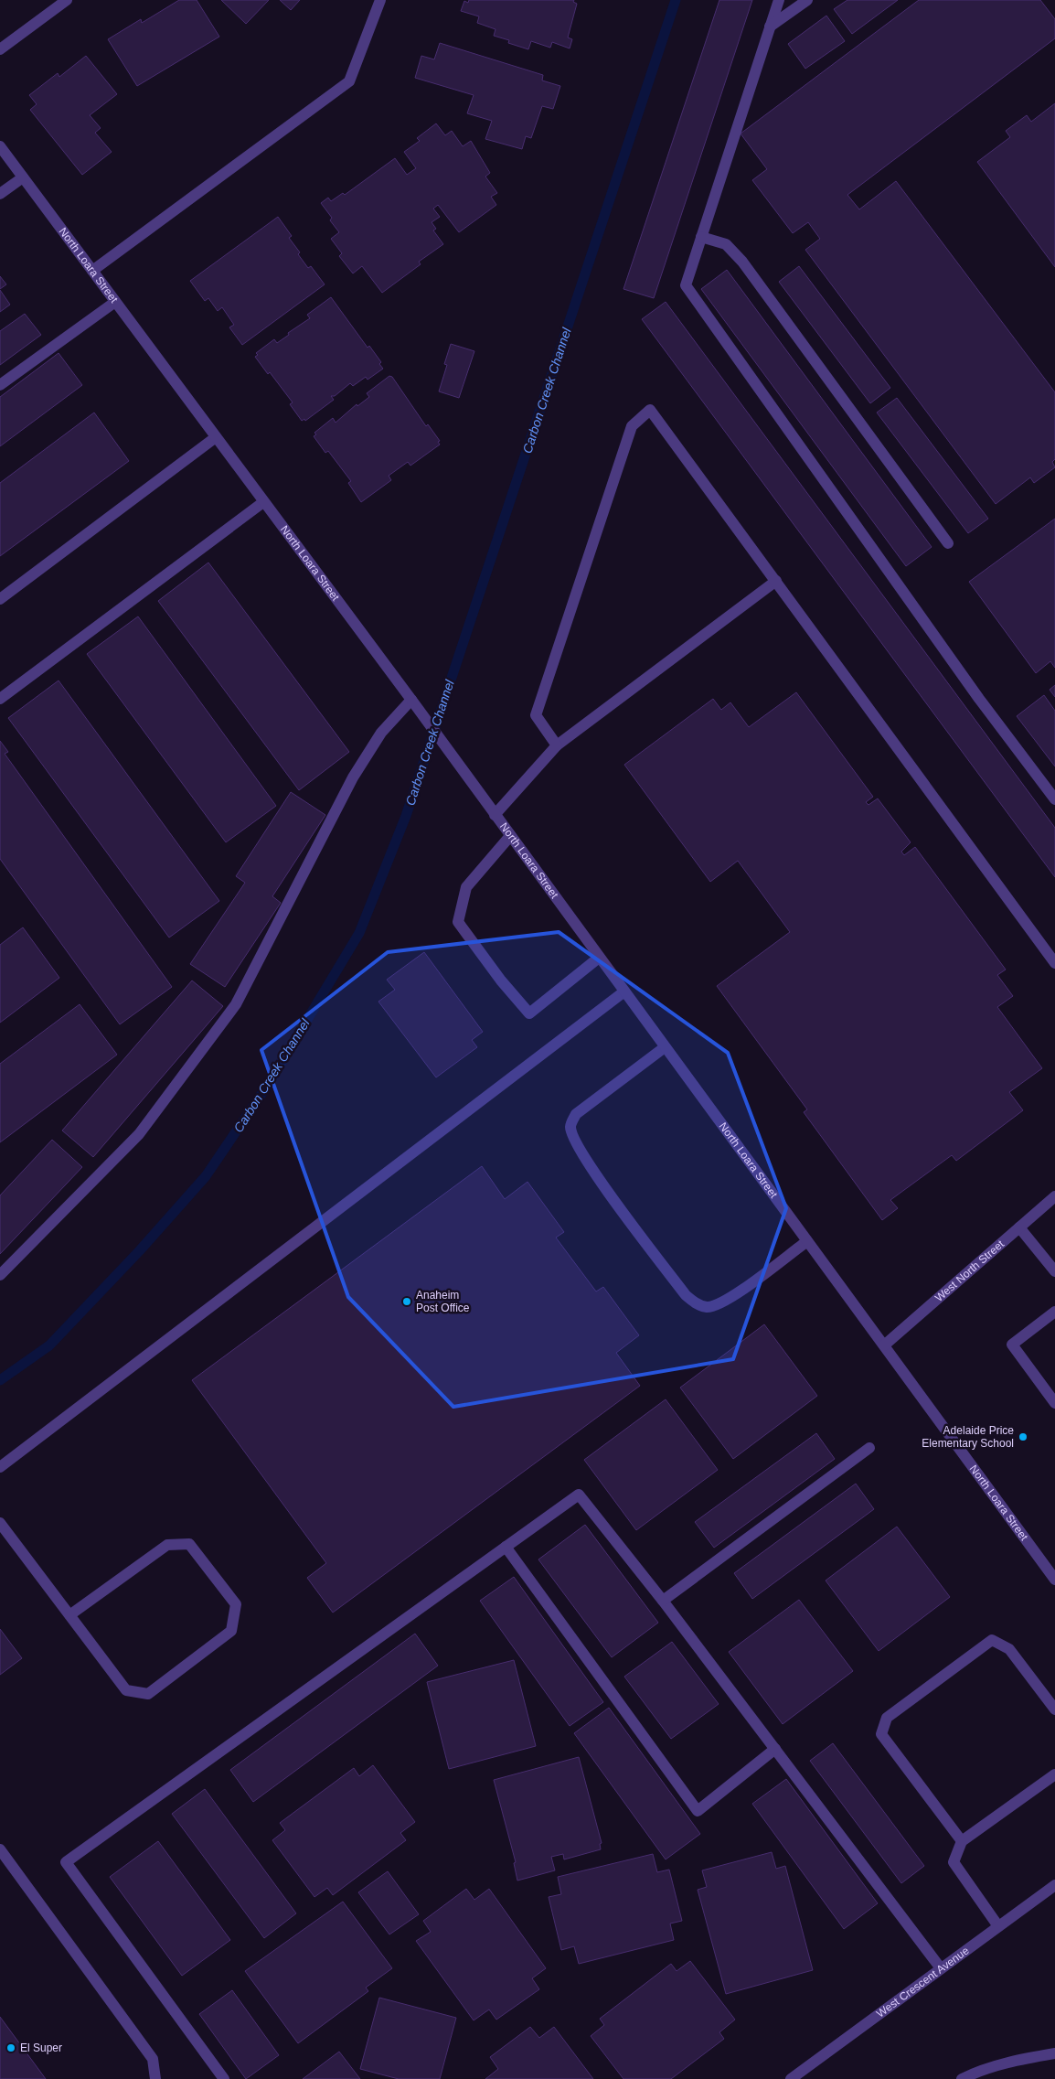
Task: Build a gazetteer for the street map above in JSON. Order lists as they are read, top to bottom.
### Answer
{
  "streets": {
    "street": ["North Loara Street", "West North Street", "West Crescent Avenue"]
  },
  "crossings": [
    ["North Loara Street", "West North Street"]
  ],
  "water": ["Carbon Creek Channel"],
  "places": ["Anaheim Post Office", "Adelaide Price Elementary School", "El Super"]
}
